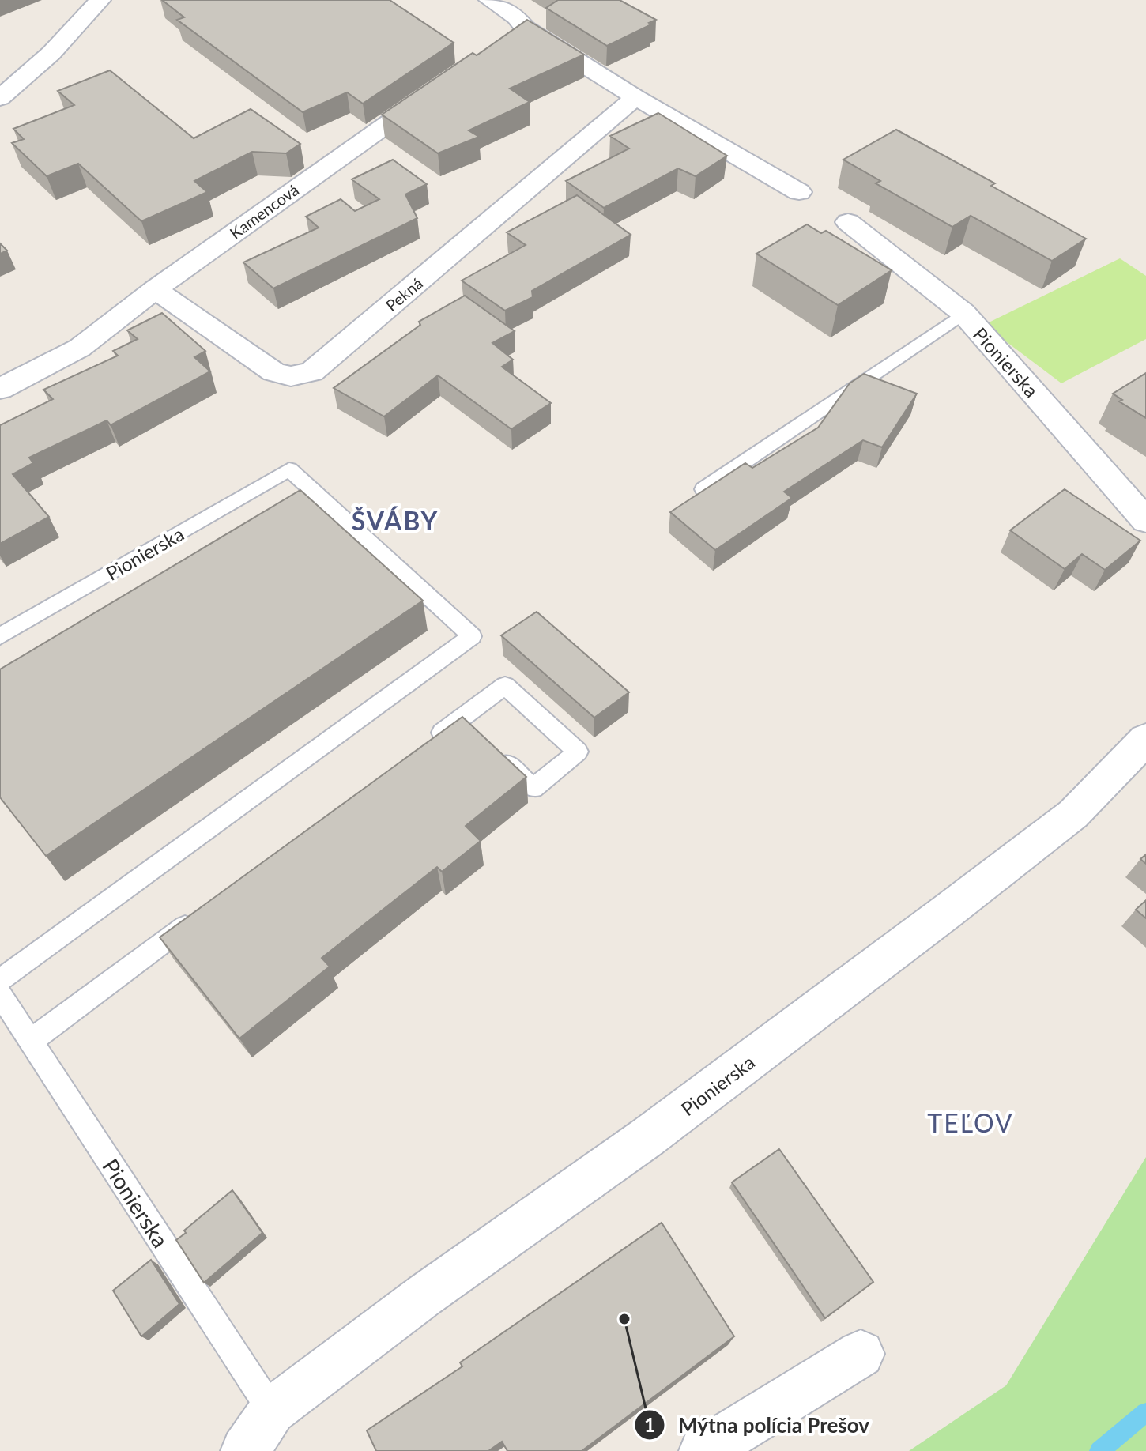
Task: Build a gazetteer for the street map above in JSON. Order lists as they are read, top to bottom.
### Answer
{
  "streets": {
    "street": ["Kamencová", "Pekná", "Pionierska"]
  },
  "crossings": [
    ["Kamencová", "Pekná"]
  ],
  "districts": ["ŠVÁBY", "TEĽOV"],
  "places": ["Mýtna polícia Prešov"]
}
